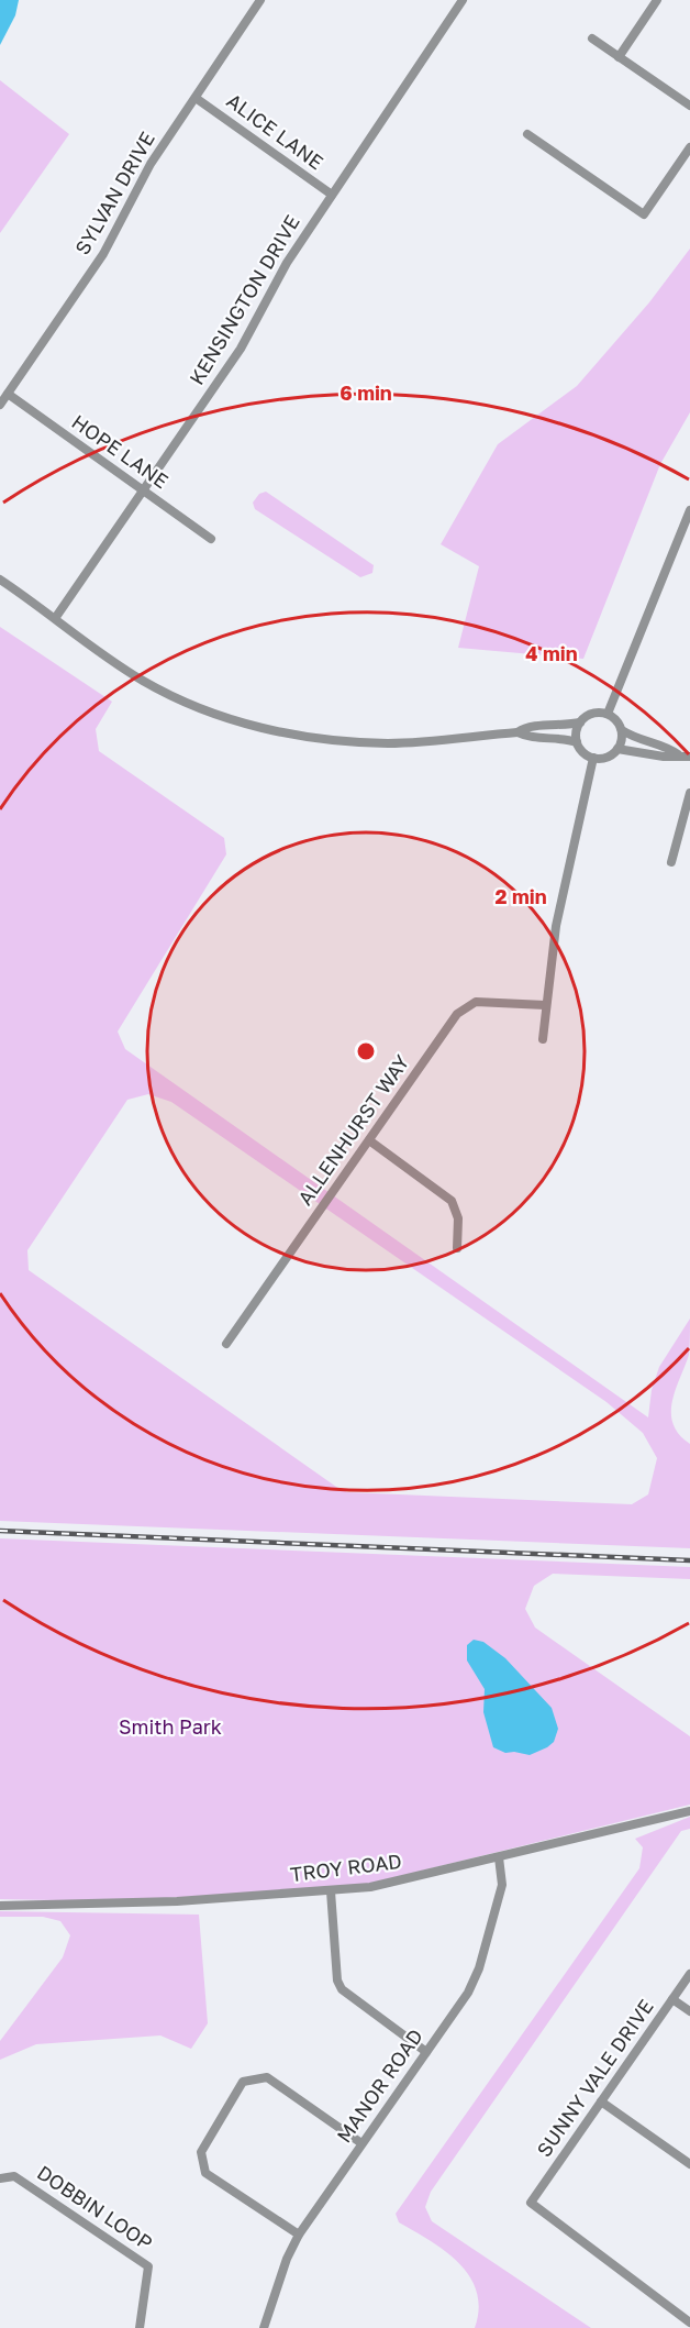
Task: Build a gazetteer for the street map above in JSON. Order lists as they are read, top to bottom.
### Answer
{
  "streets": {
    "street": [
      "ALICE LANE",
      "SYLVAN DRIVE",
      "KENSINGTON DRIVE",
      "HOPE LANE",
      "ALLENHURST WAY",
      "TROY ROAD",
      "SUNNY VALE DRIVE",
      "MANOR ROAD",
      "DOBBIN LOOP"
    ]
  },
  "crossings": [
    ["ALICE LANE", "SYLVAN DRIVE"],
    ["ALICE LANE", "KENSINGTON DRIVE"],
    ["SYLVAN DRIVE", "HOPE LANE"],
    ["KENSINGTON DRIVE", "HOPE LANE"],
    ["TROY ROAD", "MANOR ROAD"]
  ],
  "parks": ["Smith Park"],
  "rings": ["6 min", "4 min", "2 min"]
}
